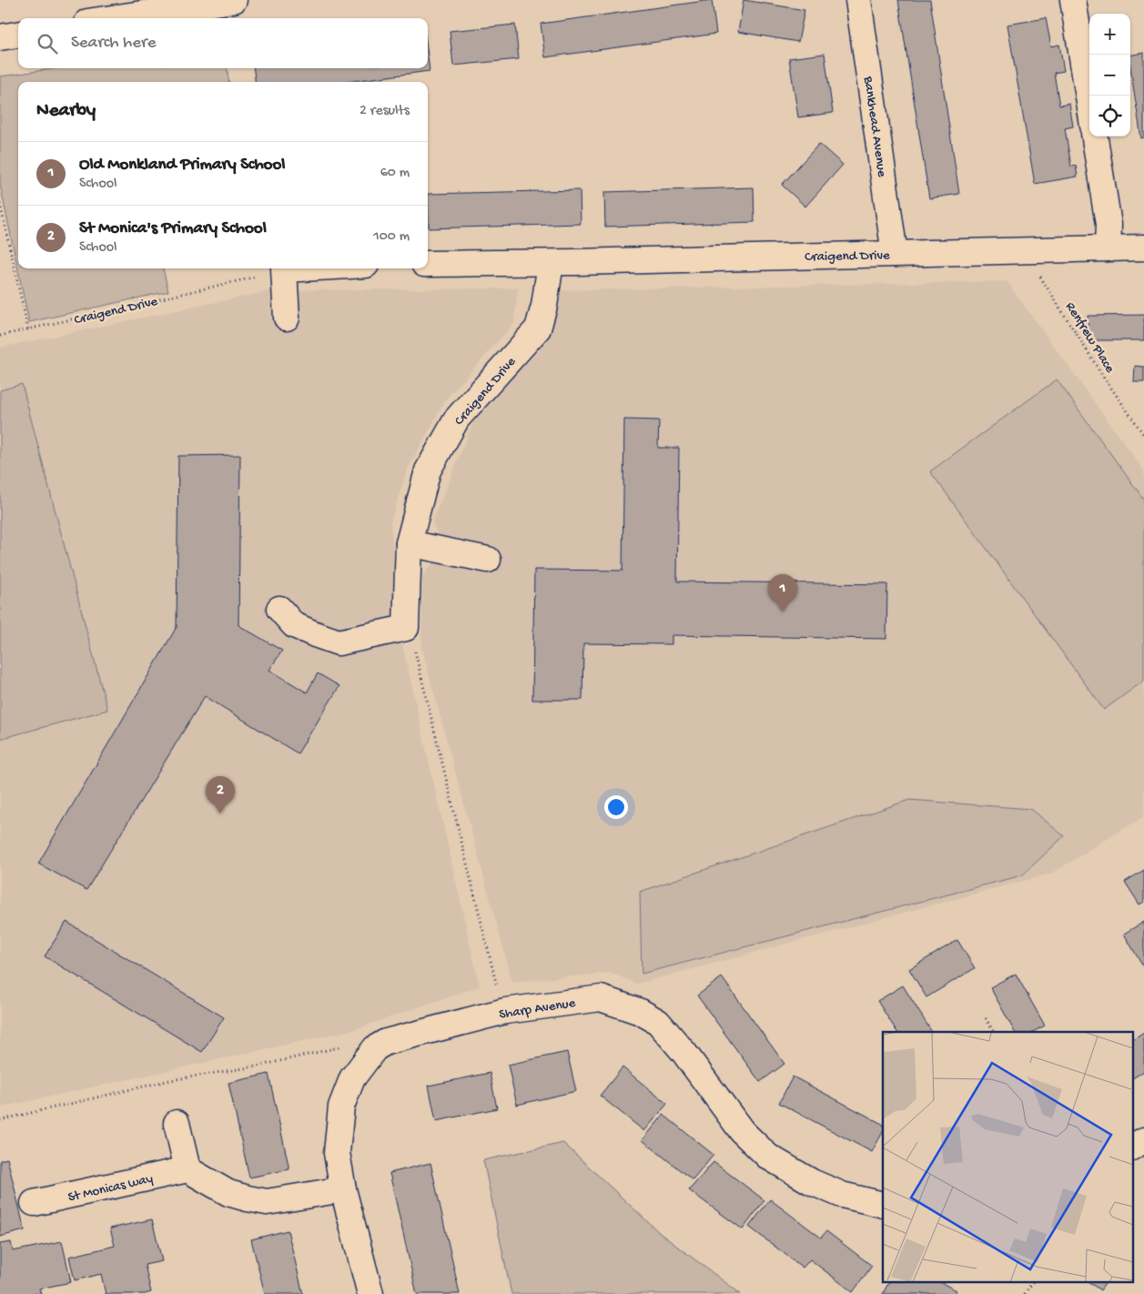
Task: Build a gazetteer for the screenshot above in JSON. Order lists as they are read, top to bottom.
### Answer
{
  "streets": {
    "street": [
      "Bankhead Avenue",
      "Craigend Drive",
      "Sharp Avenue",
      "St Monicas way"
    ],
    "path": ["Renfrew Place"]
  },
  "crossings": [
    ["Bankhead Avenue", "Craigend Drive"],
    ["Craigend Drive", "Renfrew Place"]
  ],
  "page": {
    "map_buttons": ["+", "−"],
    "search": "Search here",
    "heading": ["Nearby", "2 results"],
    "list": [
      {
        "mark": "1",
        "name": "Old Monkland Primary School",
        "note": "School",
        "value": "60 m"
      },
      {
        "mark": "2",
        "name": "St Monica's Primary School",
        "note": "School",
        "value": "100 m"
      }
    ],
    "pins": ["1", "2"]
  }
}
